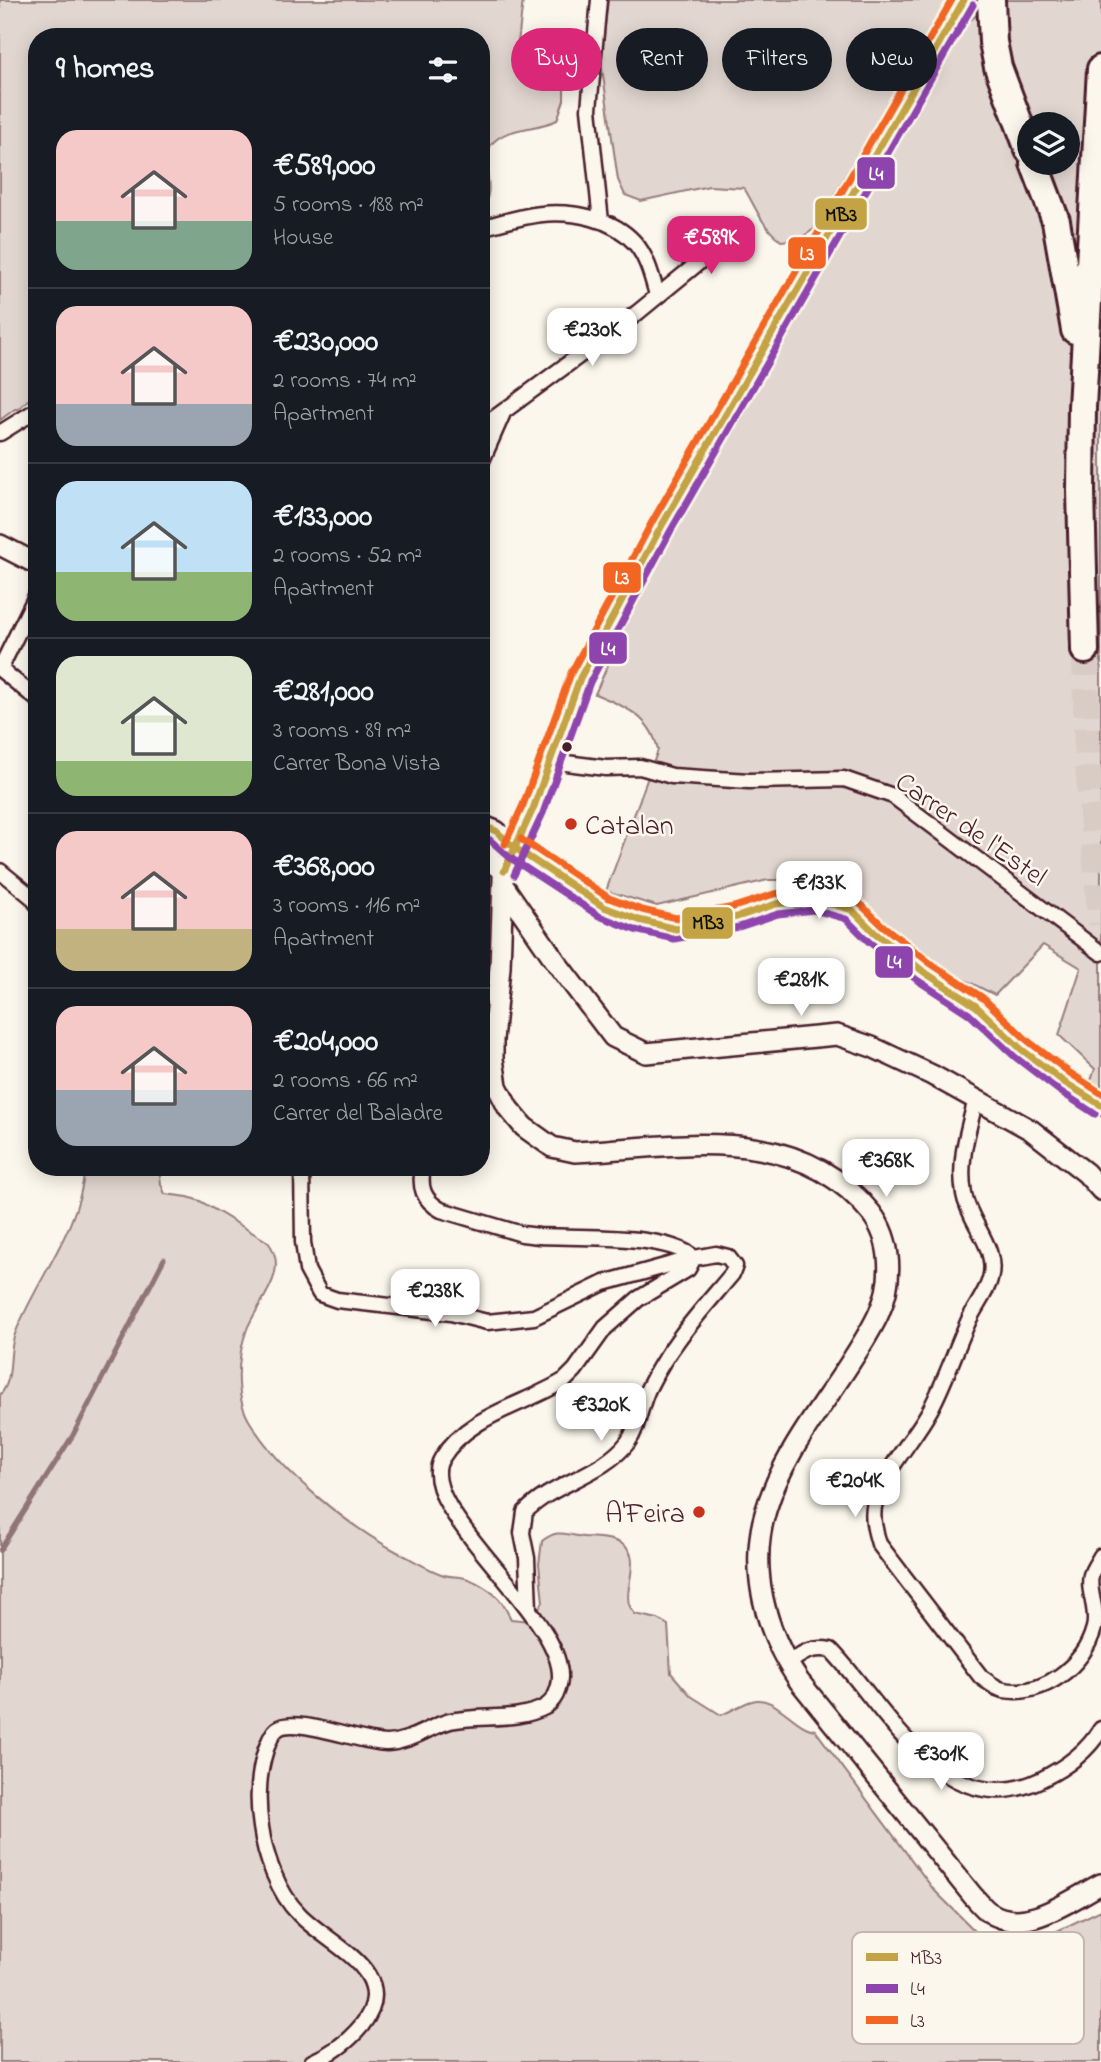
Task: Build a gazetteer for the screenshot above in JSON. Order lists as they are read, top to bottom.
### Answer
{
  "streets": {
    "street": ["Carrer de l'Estel"]
  },
  "places": ["Catalan", "A'Feira"],
  "lines": ["transit line MB3", "transit line L3", "transit line L4"],
  "legend": ["MB3", "L4", "L3"],
  "page": {
    "chip": [
      "Buy",
      "Rent",
      "Filters",
      "New"
    ],
    "heading": "9 homes",
    "list": [
      {
        "name": "€589,000",
        "note": "5 rooms · 188 m² · House"
      },
      {
        "name": "€230,000",
        "note": "2 rooms · 74 m² · Apartment"
      },
      {
        "name": "€133,000",
        "note": "2 rooms · 52 m² · Apartment"
      },
      {
        "name": "€281,000",
        "note": "3 rooms · 89 m² · Carrer Bona Vista"
      },
      {
        "name": "€368,000",
        "note": "3 rooms · 116 m² · Apartment"
      },
      {
        "name": "€204,000",
        "note": "2 rooms · 66 m² · Carrer del Baladre"
      }
    ],
    "price": [
      "€589K",
      "€230K",
      "€133K",
      "€281K",
      "€368K",
      "€238K",
      "€320K",
      "€204K",
      "€301K"
    ]
  }
}
